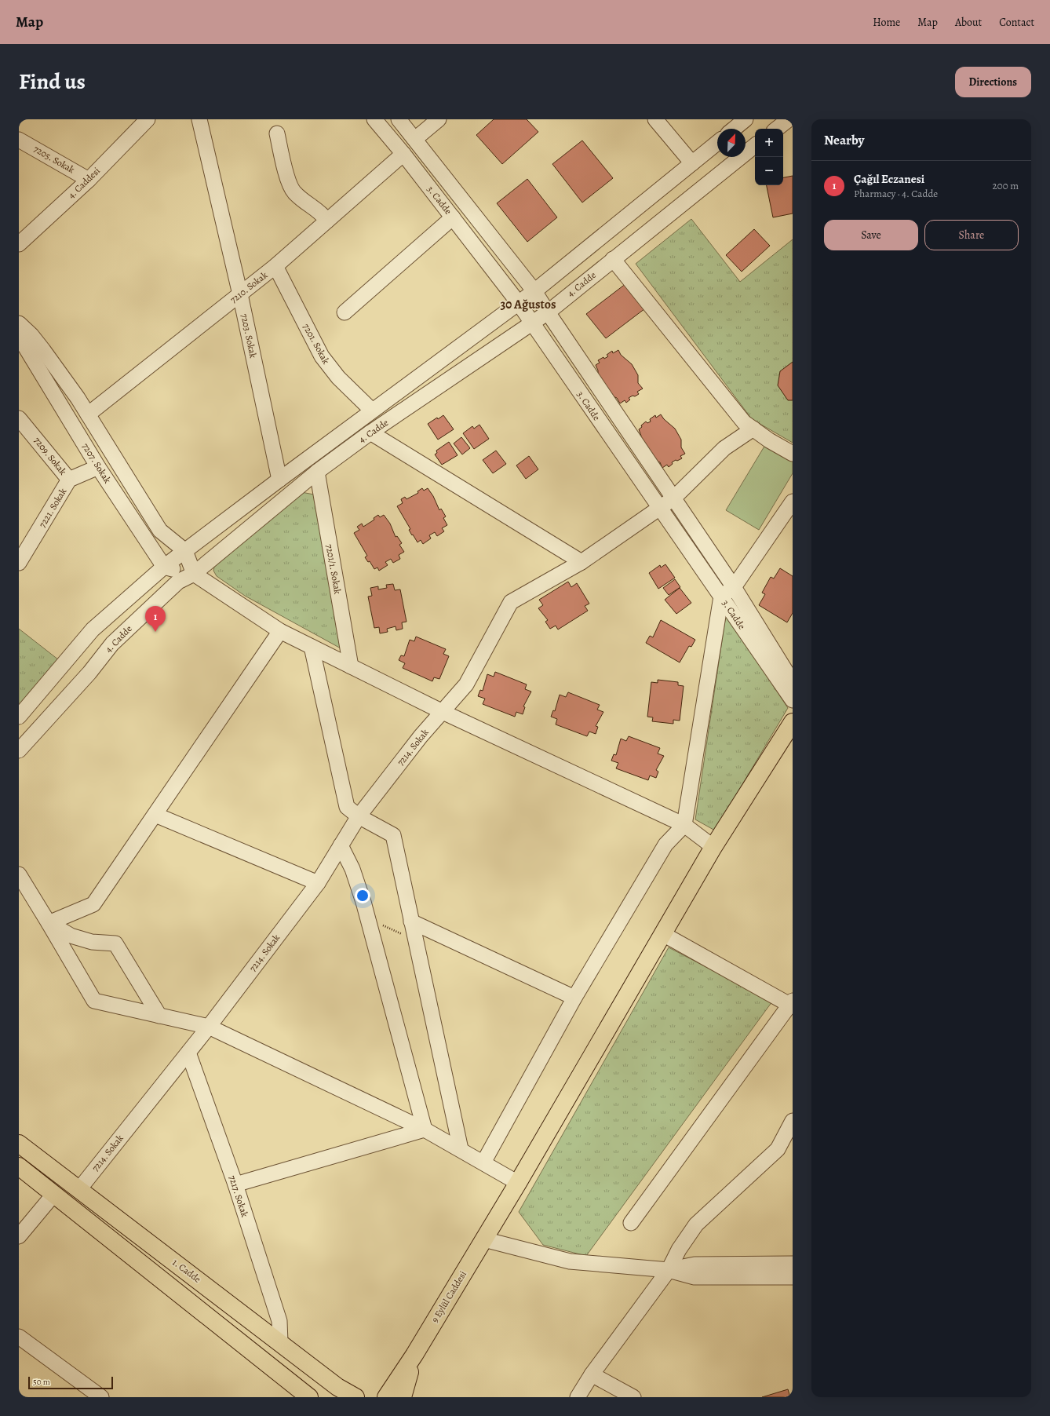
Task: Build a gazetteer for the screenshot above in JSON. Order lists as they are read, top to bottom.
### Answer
{
  "streets": {
    "main road": ["1. Cadde", "9 Eylül Caddesi"],
    "street": [
      "7205. Sokak",
      "4. Caddesi",
      "3. Cadde",
      "4. Cadde",
      "7210. Sokak",
      "7203. Sokak",
      "7201. Sokak",
      "7209. Sokak",
      "7207. Sokak",
      "7221. Sokak",
      "7201/1. Sokak",
      "7214. Sokak",
      "7217. Sokak"
    ]
  },
  "crossings": [
    ["7205. Sokak", "4. Caddesi"],
    ["3. Cadde", "4. Cadde"],
    ["3. Cadde", "7210. Sokak"],
    ["3. Cadde", "7214. Sokak"],
    ["4. Cadde", "7203. Sokak"],
    ["4. Cadde", "7201. Sokak"],
    ["4. Cadde", "7207. Sokak"],
    ["4. Cadde", "7201/1. Sokak"],
    ["7210. Sokak", "7203. Sokak"],
    ["7210. Sokak", "7201. Sokak"],
    ["7210. Sokak", "7207. Sokak"],
    ["7209. Sokak", "7221. Sokak"],
    ["7207. Sokak", "7221. Sokak"],
    ["7214. Sokak", "7217. Sokak"],
    ["7214. Sokak", "1. Cadde"],
    ["7217. Sokak", "1. Cadde"]
  ],
  "districts": ["30 Ağustos"],
  "scale_bar": "50 m",
  "north": "top right",
  "page": {
    "header": "Map",
    "nav": [
      "Home",
      "Map",
      "About",
      "Contact"
    ],
    "title": "Find us",
    "buttons": [
      "Directions",
      ["Save", "Share"]
    ],
    "heading": "Nearby",
    "map_buttons": ["+", "−"],
    "list": [
      {
        "mark": "1",
        "name": "Çağıl Eczanesi",
        "note": "Pharmacy · 4. Cadde",
        "value": "200 m"
      }
    ],
    "pins": "1",
    "scale": "50 m"
  }
}
